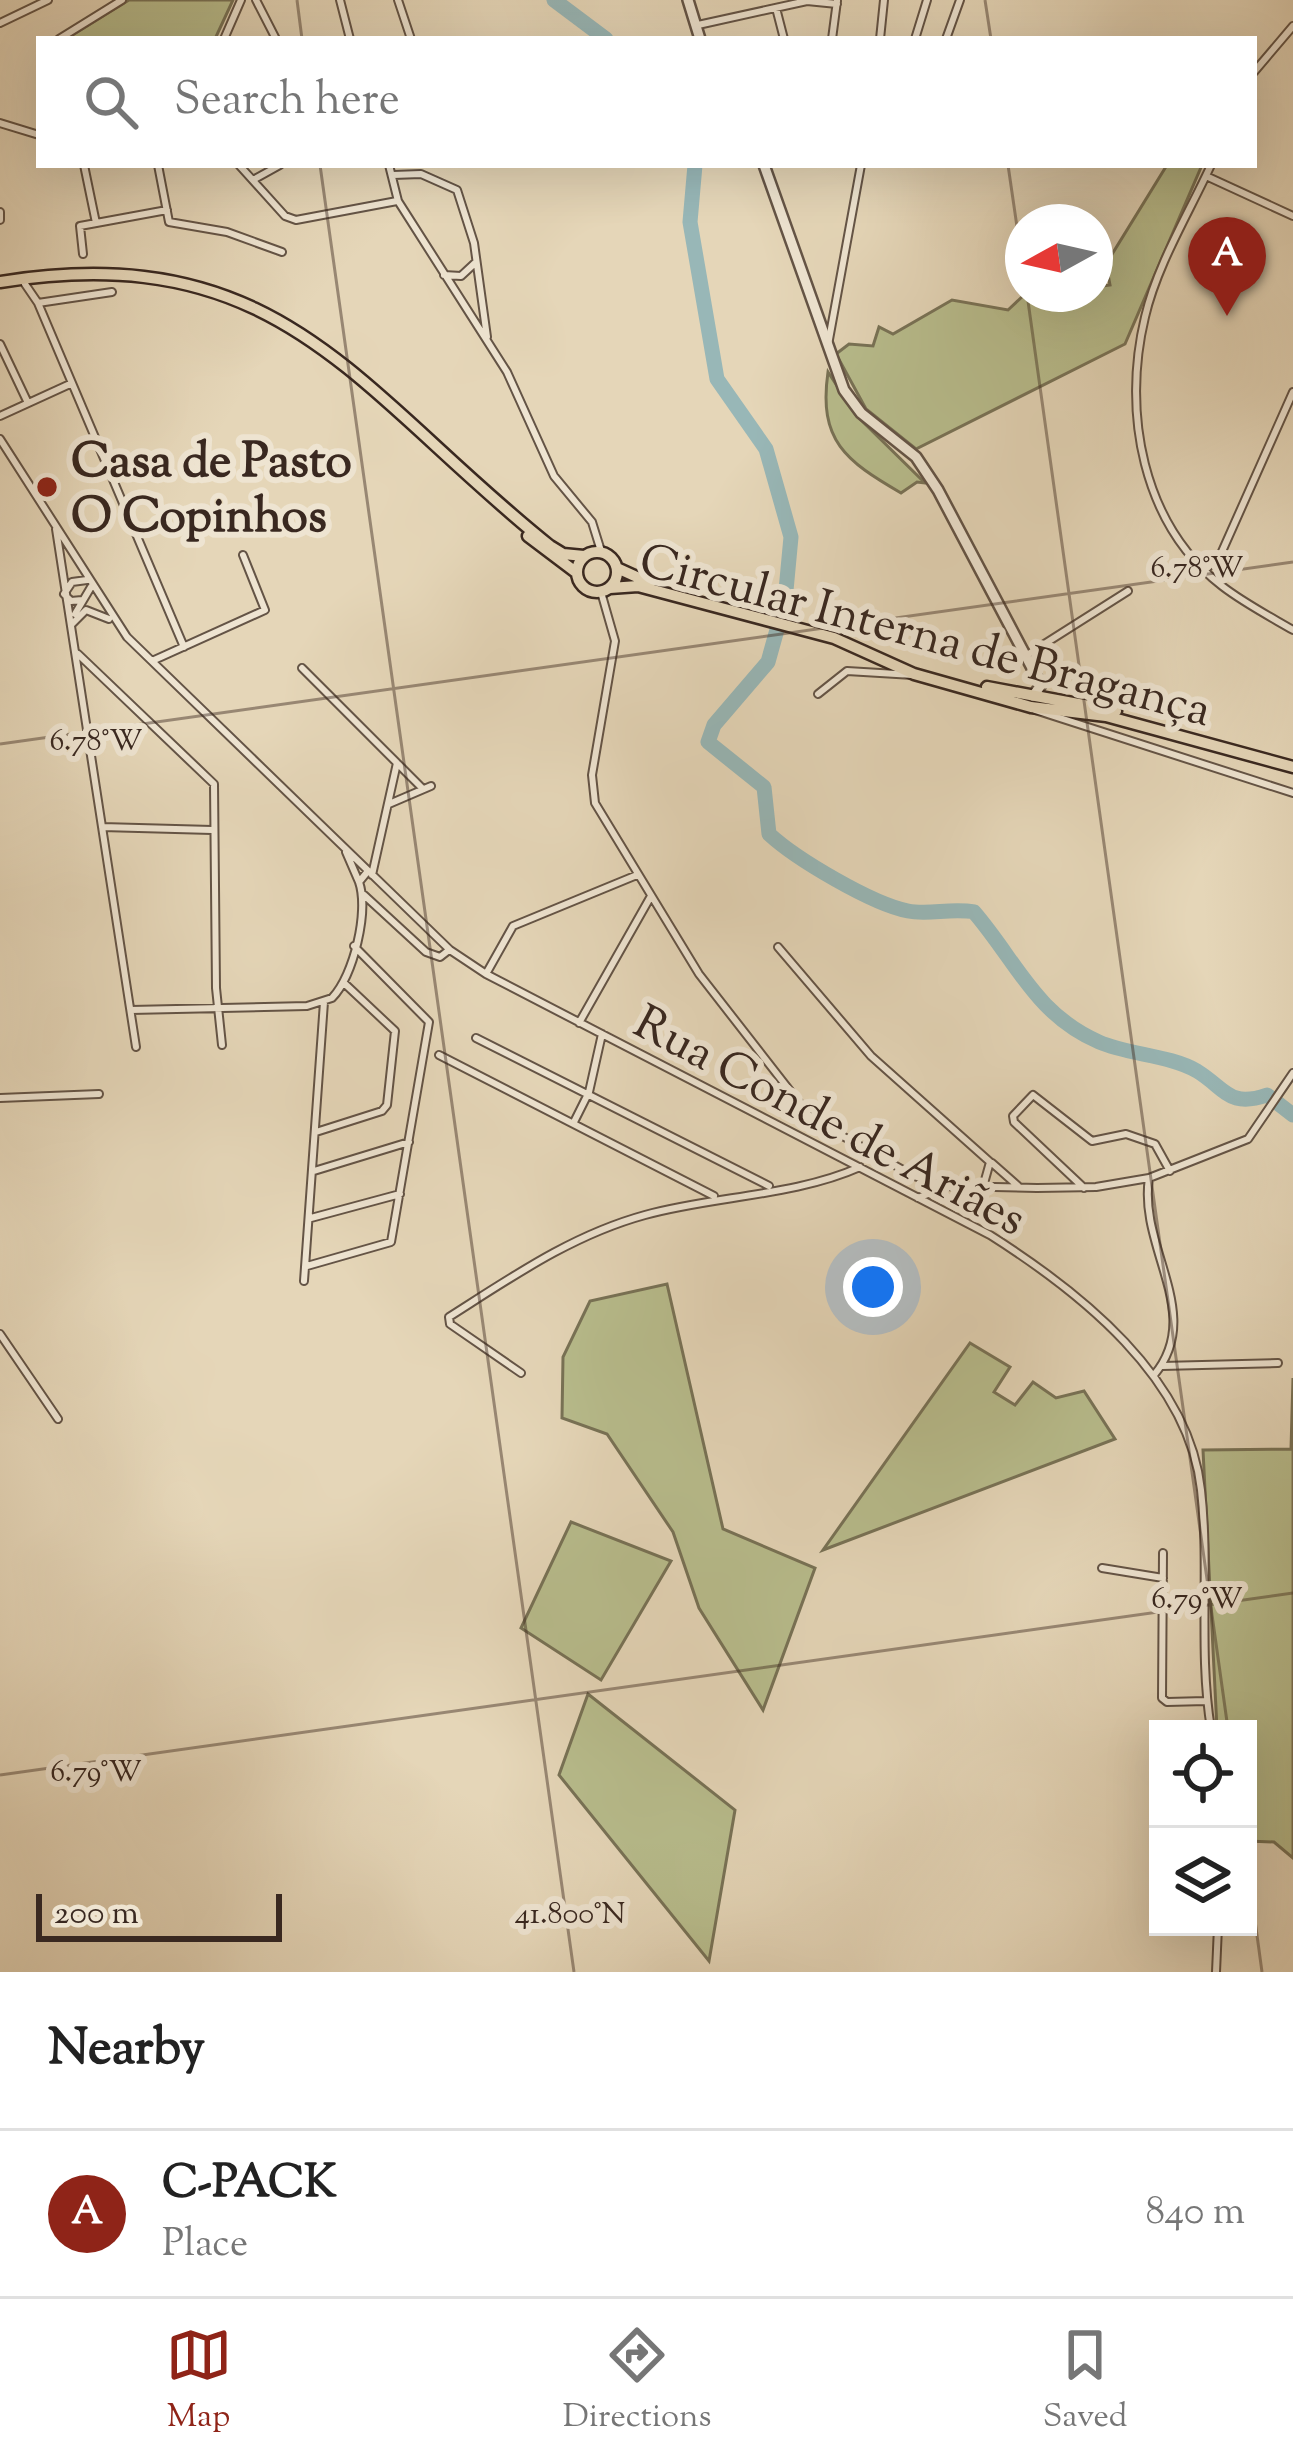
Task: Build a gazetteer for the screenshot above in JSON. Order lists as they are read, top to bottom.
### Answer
{
  "streets": {
    "main road": ["Circular Interna de Bragança"],
    "street": ["Rua Conde de Ariães"]
  },
  "places": ["Casa de Pasto O Copinhos"],
  "scale_bar": "200 m",
  "north": "left",
  "page": {
    "search": "Search here",
    "pins": "A",
    "scale": "200 m",
    "heading": "Nearby",
    "list": [
      {
        "mark": "A",
        "name": "C-PACK",
        "note": "Place",
        "value": "840 m"
      }
    ],
    "nav": ["Map", "Directions", "Saved"]
  },
  "coordinates": ["6.78°W", "6.79°W", "41.800°N"]
}
